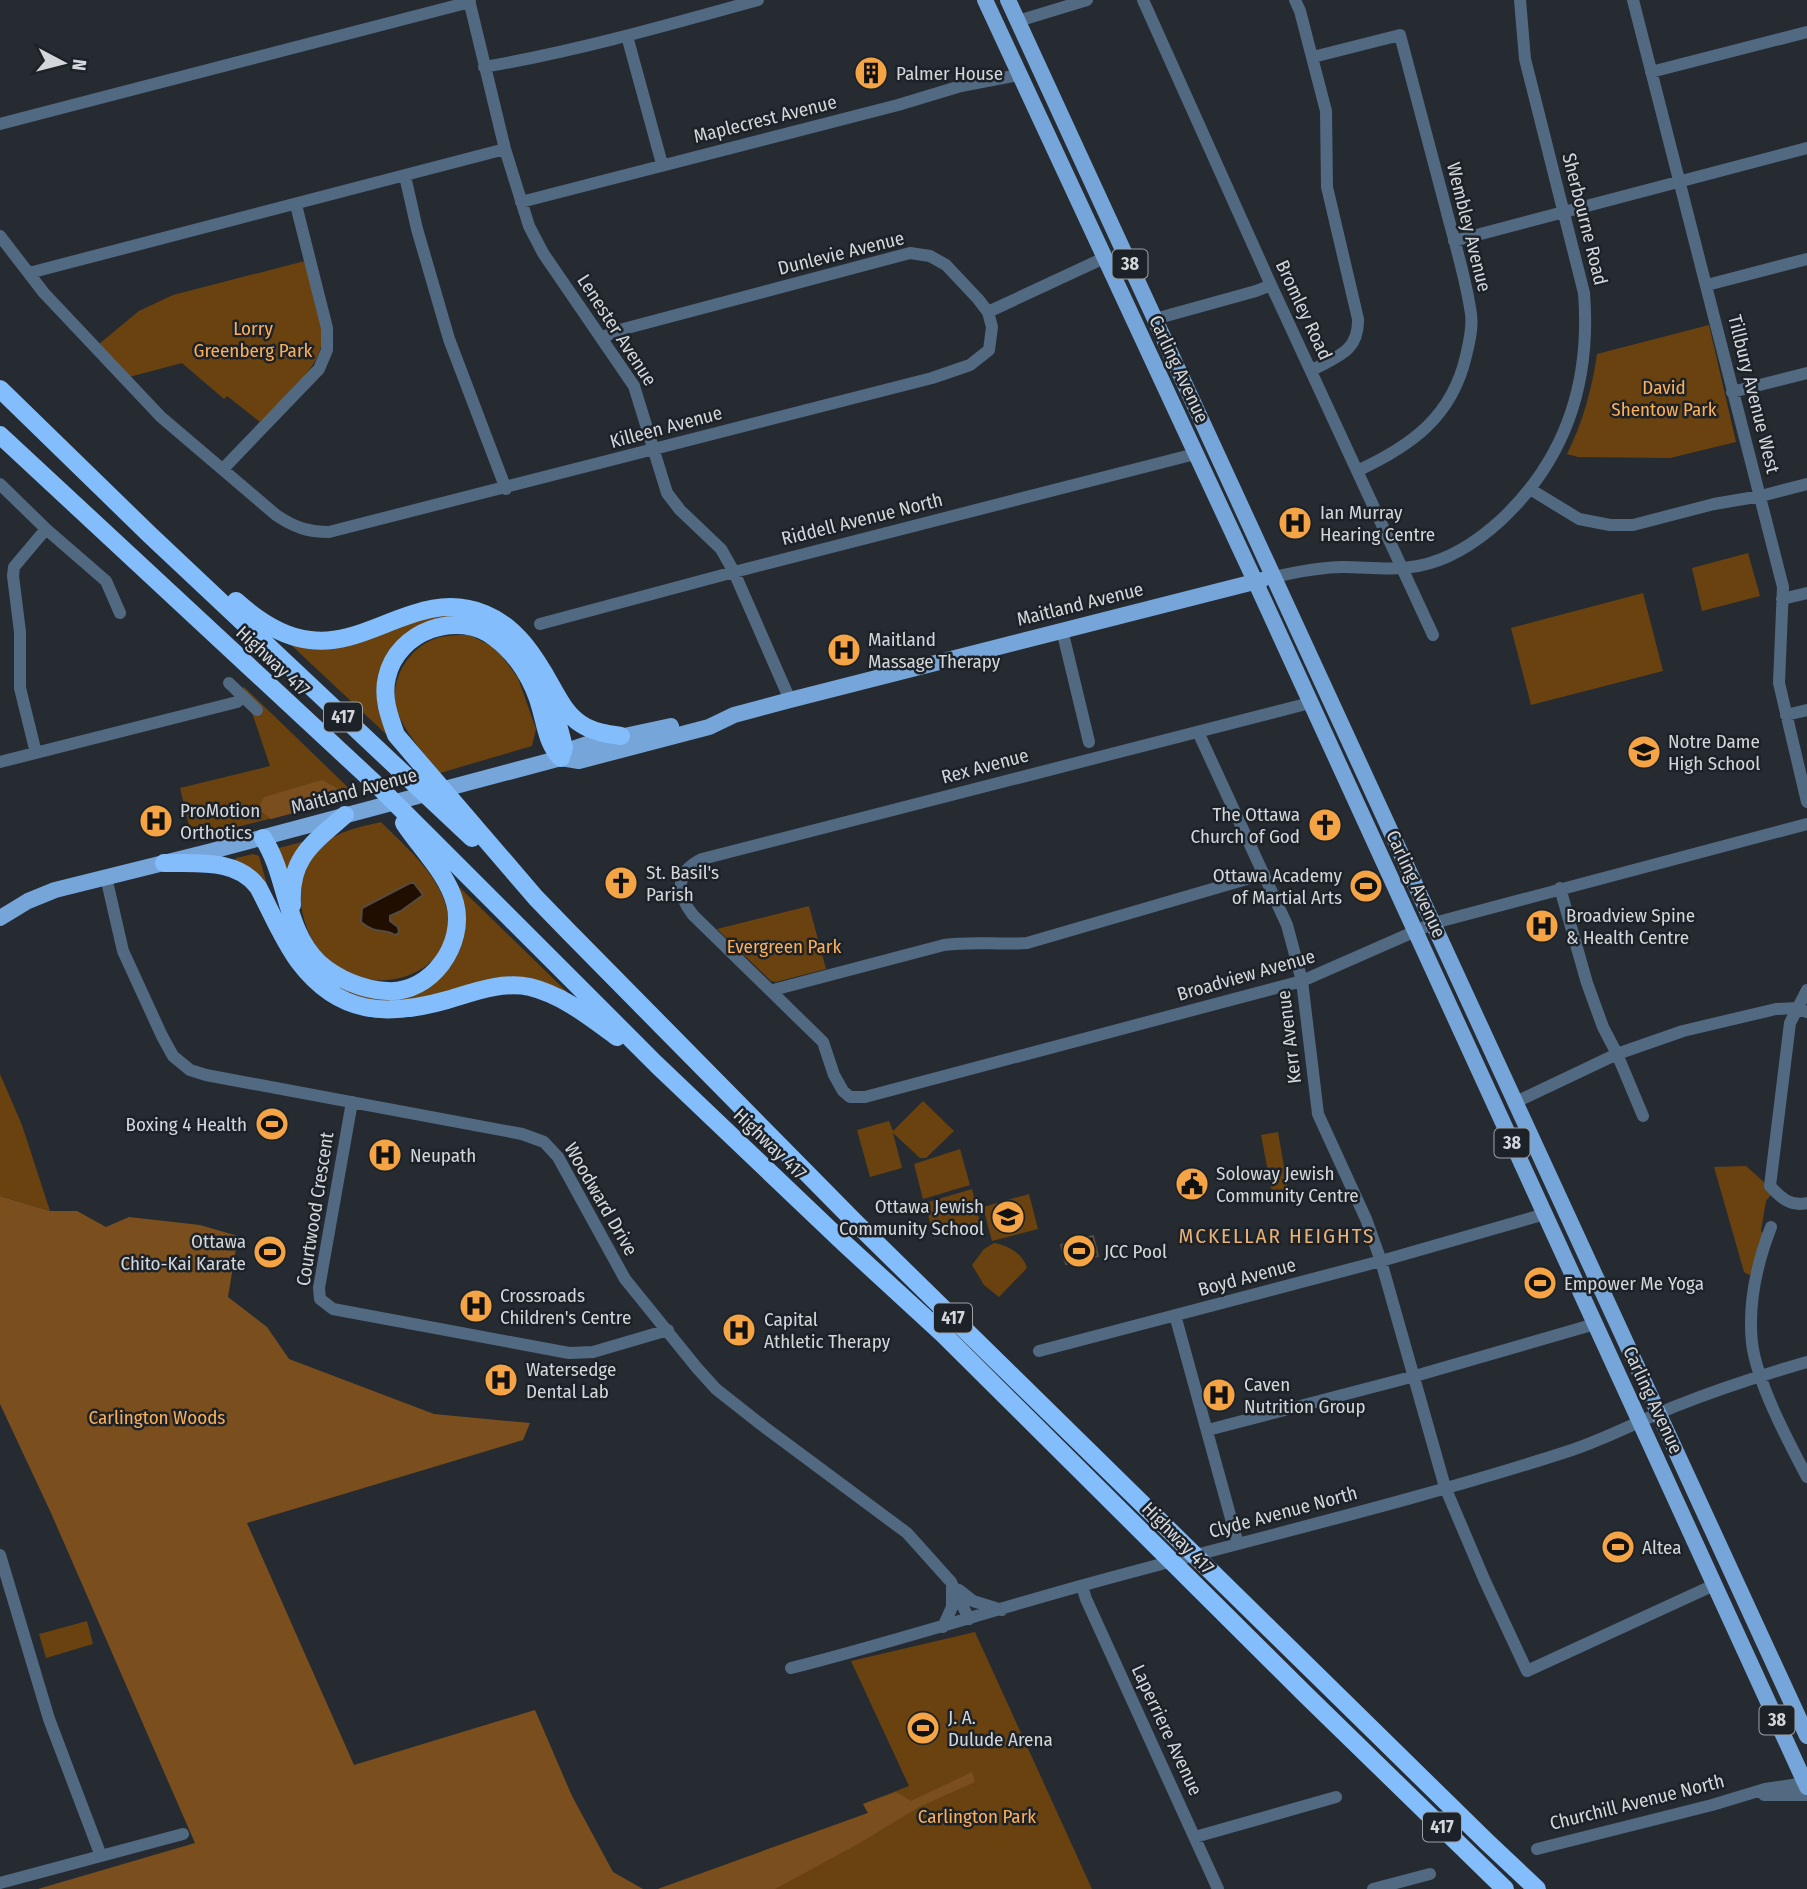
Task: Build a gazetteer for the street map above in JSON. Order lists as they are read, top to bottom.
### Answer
{
  "streets": {
    "highway": ["Highway 417", "417"],
    "main road": ["38", "Carling Avenue", "Maitland Avenue"],
    "street": [
      "Maplecrest Avenue",
      "Sherbourne Road",
      "Wembley Avenue",
      "Dunlevie Avenue",
      "Bromley Road",
      "Lenester Avenue",
      "Tillbury Avenue West",
      "Killeen Avenue",
      "Riddell Avenue North",
      "Rex Avenue",
      "Broadview Avenue",
      "Kerr Avenue",
      "Woodward Drive",
      "Courtwood Crescent",
      "Boyd Avenue",
      "Clyde Avenue North",
      "Laperriere Avenue",
      "Churchill Avenue North"
    ]
  },
  "crossings": [
    ["Maplecrest Avenue", "Lenester Avenue"],
    ["Maplecrest Avenue", "Carling Avenue"],
    ["Sherbourne Road", "Bromley Road"],
    ["Sherbourne Road", "Carling Avenue"],
    ["Sherbourne Road", "Maitland Avenue"],
    ["Wembley Avenue", "Bromley Road"],
    ["Dunlevie Avenue", "Lenester Avenue"],
    ["Dunlevie Avenue", "Killeen Avenue"],
    ["Lenester Avenue", "Killeen Avenue"],
    ["Lenester Avenue", "Riddell Avenue North"],
    ["Lenester Avenue", "Maitland Avenue"],
    ["Carling Avenue", "Riddell Avenue North"],
    ["Carling Avenue", "Maitland Avenue"],
    ["Carling Avenue", "Rex Avenue"],
    ["Carling Avenue", "Broadview Avenue"],
    ["Carling Avenue", "Kerr Avenue"],
    ["Carling Avenue", "Boyd Avenue"],
    ["Carling Avenue", "Clyde Avenue North"],
    ["Carling Avenue", "Churchill Avenue North"],
    ["Maitland Avenue", "Woodward Drive"],
    ["Rex Avenue", "Broadview Avenue"],
    ["Rex Avenue", "Kerr Avenue"],
    ["Broadview Avenue", "Kerr Avenue"],
    ["Kerr Avenue", "Boyd Avenue"],
    ["Kerr Avenue", "Clyde Avenue North"],
    ["Woodward Drive", "Courtwood Crescent"],
    ["Woodward Drive", "Clyde Avenue North"],
    ["Clyde Avenue North", "Laperriere Avenue"]
  ],
  "districts": ["MCKELLAR HEIGHTS"],
  "parks": [
    "Lorry Greenberg Park",
    "David Shentow Park",
    "Evergreen Park",
    "Carlington Woods",
    "Carlington Park"
  ],
  "places": {
    "building": ["Palmer House"],
    "hospital": [
      "Ian Murray Hearing Centre",
      "Maitland Massage Therapy",
      "ProMotion Orthotics",
      "Broadview Spine & Health Centre",
      "Neupath",
      "Crossroads Children's Centre",
      "Capital Athletic Therapy",
      "Watersedge Dental Lab",
      "Caven Nutrition Group"
    ],
    "school or university": ["Notre Dame High School", "Ottawa Jewish Community School"],
    "church": ["The Ottawa Church of God", "St. Basil's Parish"],
    "sports": [
      "Ottawa Academy of Martial Arts",
      "Boxing 4 Health",
      "JCC Pool",
      "Ottawa Chito-Kai Karate",
      "Empower Me Yoga",
      "Altea",
      "J. A. Dulude Arena"
    ],
    "public building": ["Soloway Jewish Community Centre"]
  },
  "north": "right"
}
